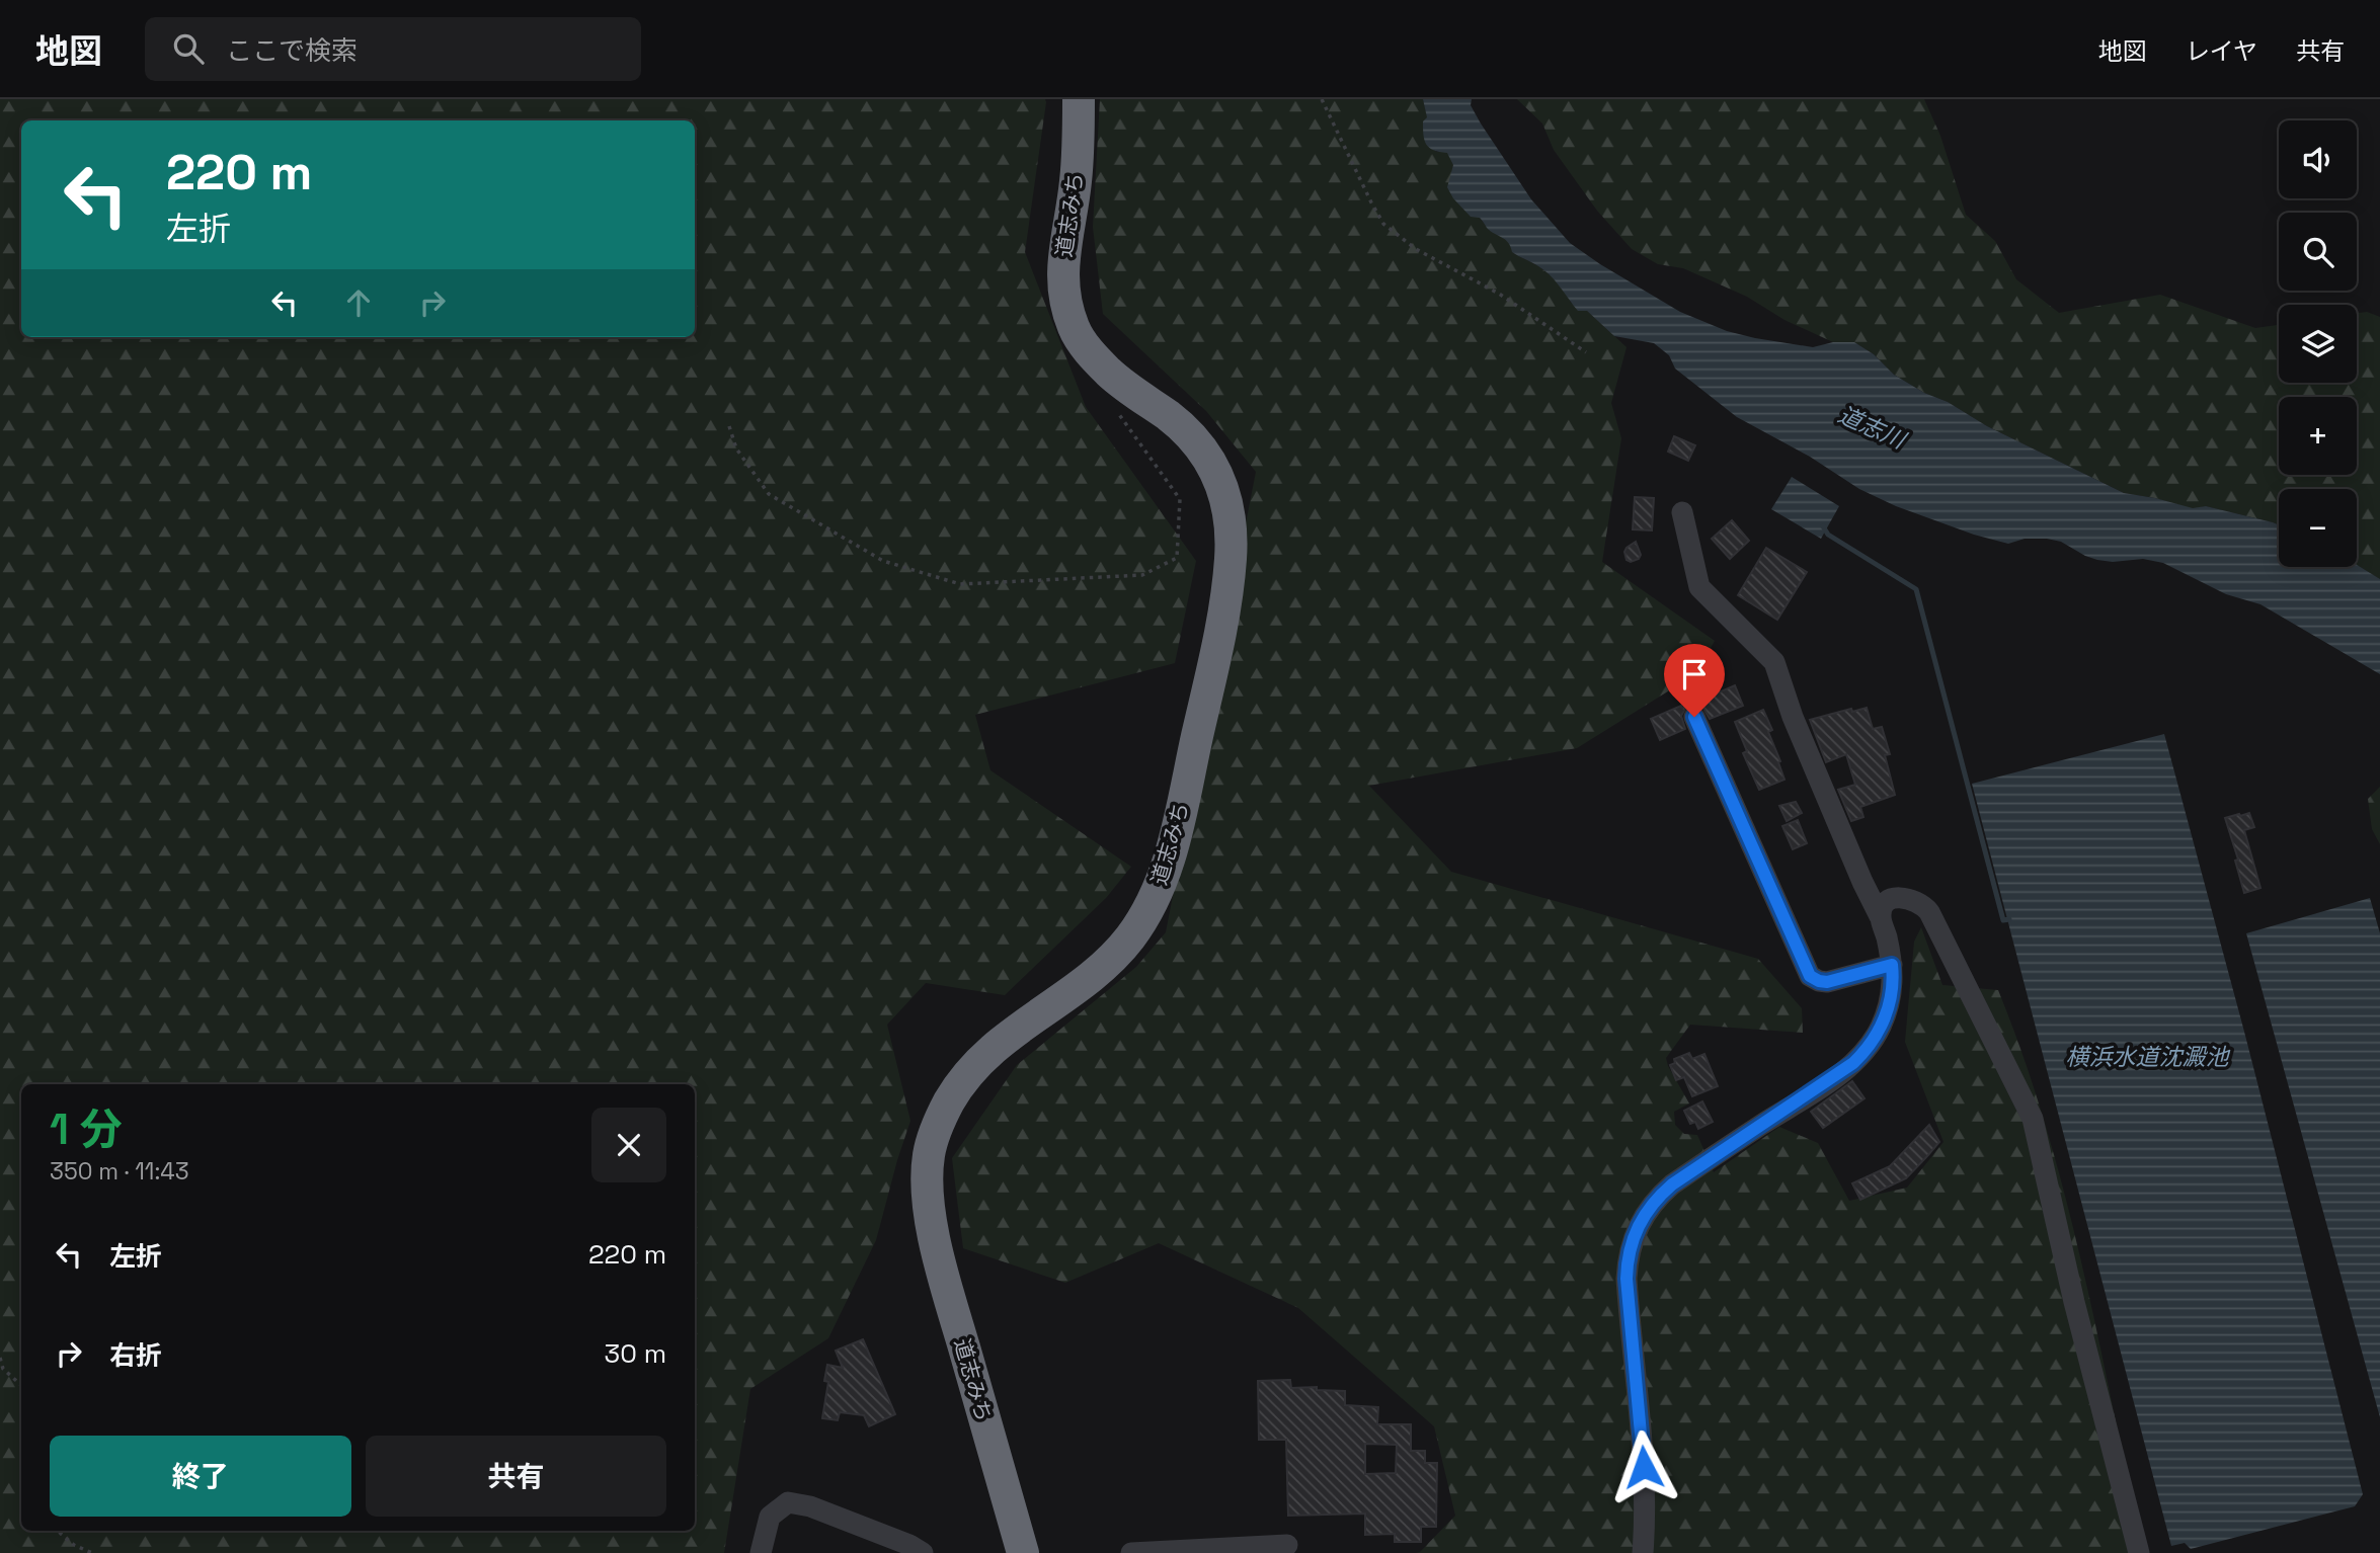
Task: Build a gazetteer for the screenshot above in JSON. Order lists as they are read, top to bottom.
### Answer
{
  "streets": {
    "highway": ["道志みち"]
  },
  "water": ["道志川", "横浜水道沈澱池"],
  "page": {
    "header": "地図",
    "search": "ここで検索",
    "nav": ["地図", "レイヤ", "共有"],
    "map_buttons": ["+", "−"],
    "turn": ["220 m", "左折"],
    "heading": ["1 分", "350 m · 11:43"],
    "list": [
      {
        "name": "左折",
        "value": "220 m"
      },
      {
        "name": "右折",
        "value": "30 m"
      }
    ],
    "buttons": ["終了", "共有"]
  }
}
